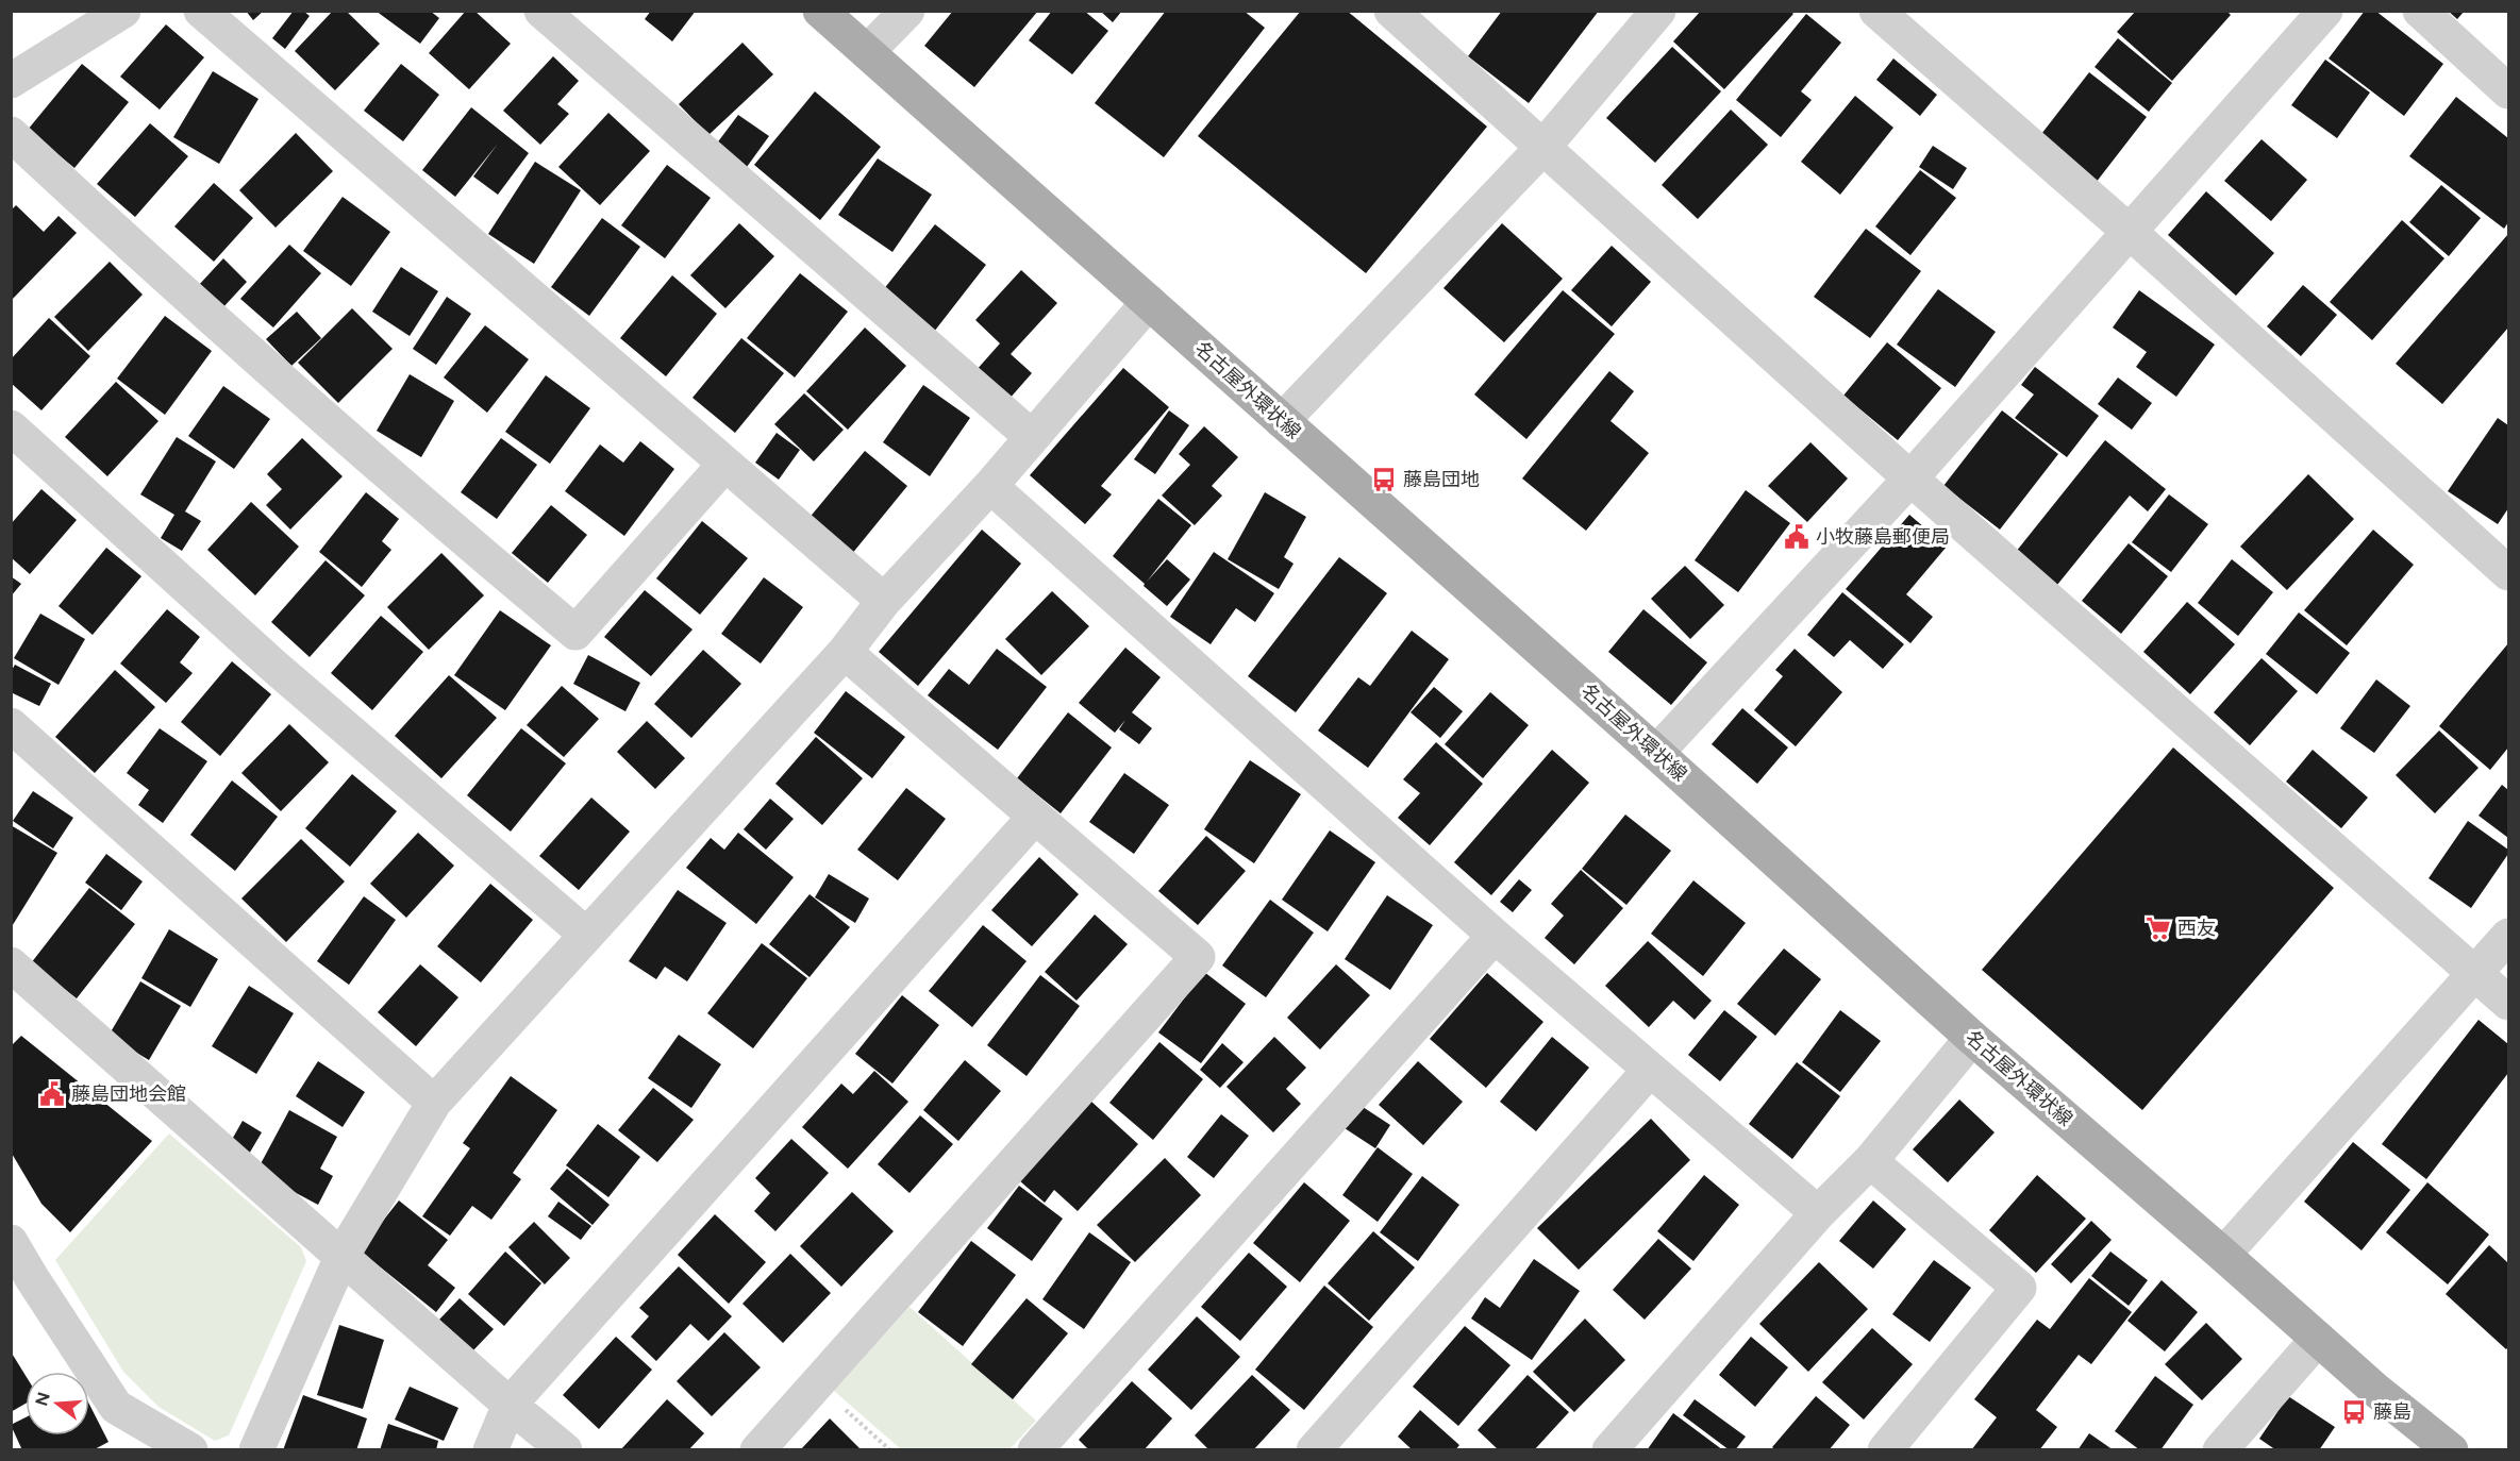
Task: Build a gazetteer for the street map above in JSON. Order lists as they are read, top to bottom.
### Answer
{
  "streets": {
    "main road": ["名古屋外環状線"]
  },
  "places": {
    "bus stop": ["藤島団地", "藤島"],
    "public building": ["小牧藤島郵便局", "藤島団地会館"],
    "supermarket": ["西友"]
  },
  "north": "left"
}
